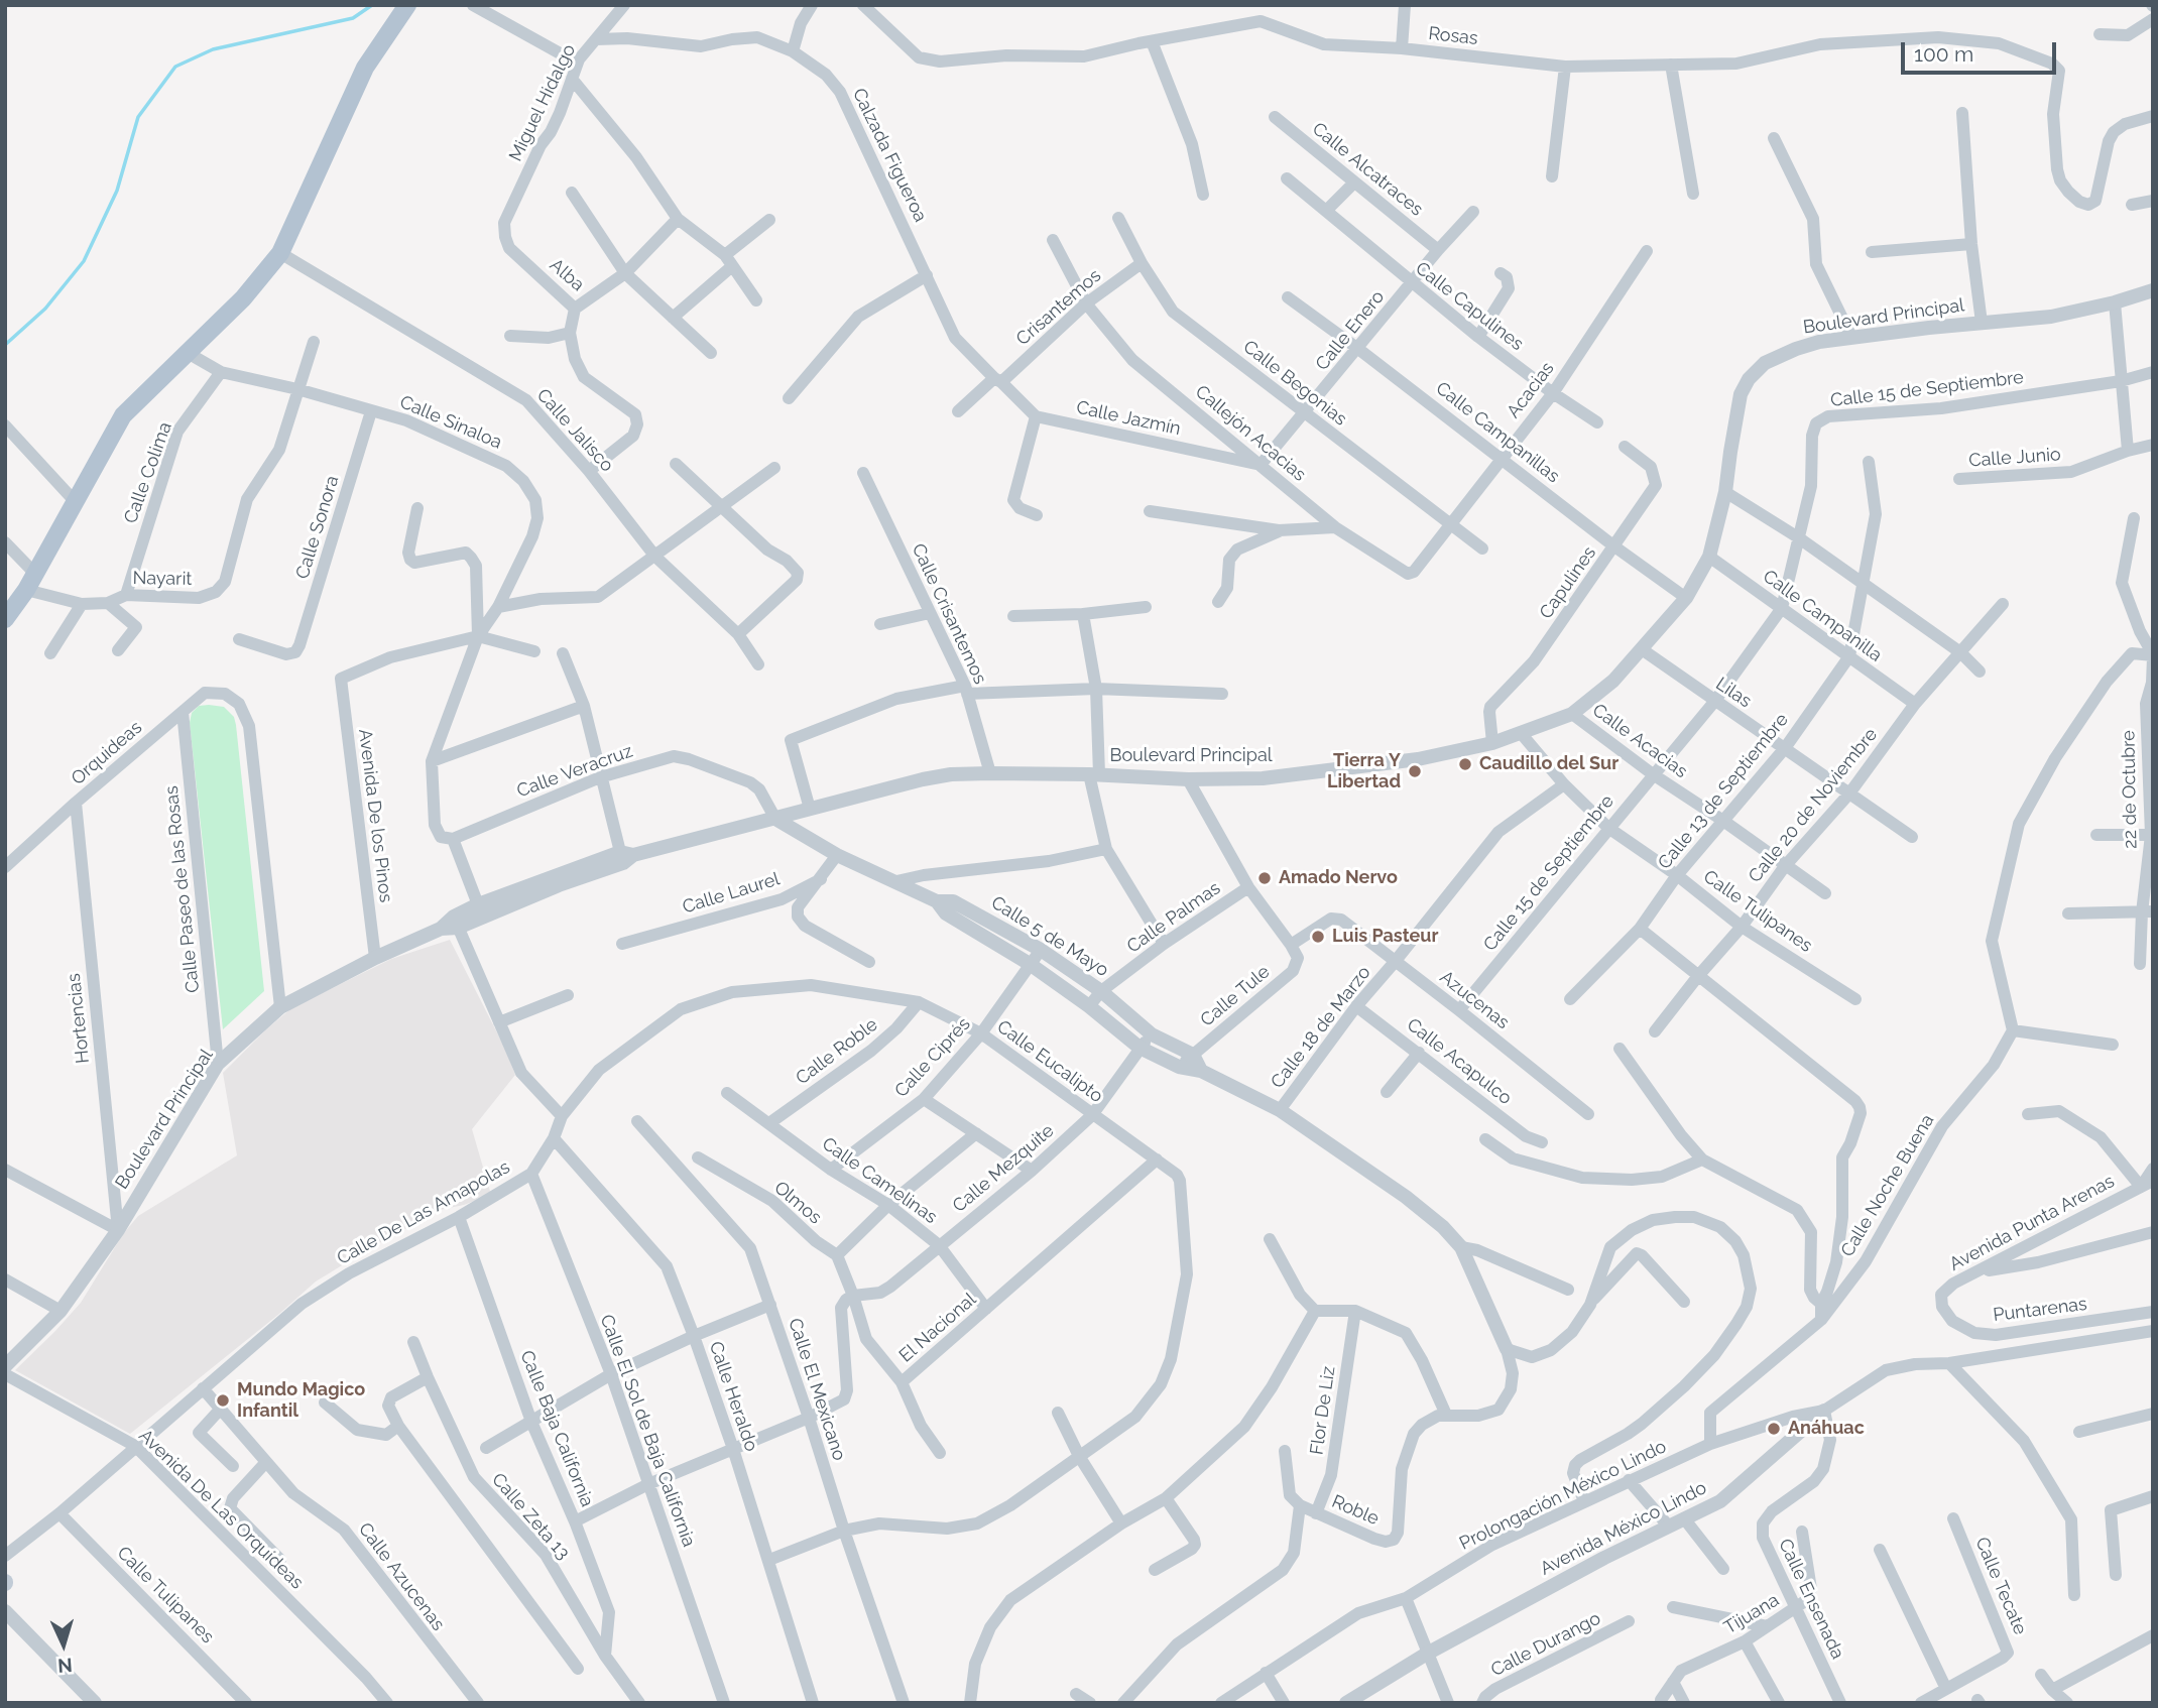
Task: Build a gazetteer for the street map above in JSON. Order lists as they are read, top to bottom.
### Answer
{
  "streets": {
    "street": [
      "Rosas",
      "Miguel Hidalgo",
      "Calzada Figueroa",
      "Calle Alcatraces",
      "Alba",
      "Calle Capulines",
      "Crisantemos",
      "Boulevard Principal",
      "Calle Enero",
      "Calle Begonias",
      "Calle 15 de Septiembre",
      "Acacias",
      "Calle Jazmín",
      "Calle Sinaloa",
      "Calle Jalisco",
      "Calle Campanillas",
      "Callejón Acacias",
      "Calle Junio",
      "Calle Colima",
      "Calle Sonora",
      "Nayarit",
      "Capulines",
      "Calle Crisantemos",
      "Calle Campanilla",
      "Lilas",
      "Calle Acacias",
      "Orquideas",
      "Calle Veracruz",
      "22 de Octubre",
      "Calle 13 de Septiembre",
      "Calle 20 de Noviembre",
      "Avenida De los Pinos",
      "Calle Paseo de las Rosas",
      "Calle Laurel",
      "Calle Tulipanes",
      "Calle Palmas",
      "Calle 5 de Mayo",
      "Calle Tule",
      "Azucenas",
      "Hortencias",
      "Calle 18 de Marzo",
      "Calle Roble",
      "Calle Ciprés",
      "Calle Eucalipto",
      "Calle Acapulco",
      "Calle Mezquite",
      "Calle Camelinas",
      "Calle Noche Buena",
      "Olmos",
      "Calle De Las Amapolas",
      "Avenida Punta Arenas",
      "Puntarenas",
      "El Nacional",
      "Calle El Mexicano",
      "Calle Heraldo",
      "Flor De Liz",
      "Calle Baja California",
      "Calle El Sol de Baja California",
      "Prolongación México Lindo",
      "Avenida De Las Orquídeas",
      "Roble",
      "Calle Zeta 13",
      "Avenida México Lindo",
      "Calle Azucenas",
      "Calle Tecate",
      "Calle Ensenada",
      "Tijuana",
      "Calle Durango"
    ]
  },
  "crossings": [
    ["Miguel Hidalgo", "Calzada Figueroa"],
    ["Miguel Hidalgo", "Alba"],
    ["Calzada Figueroa", "Crisantemos"],
    ["Calle Alcatraces", "Calle Enero"],
    ["Calle Capulines", "Calle Enero"],
    ["Calle Capulines", "Acacias"],
    ["Crisantemos", "Calle Begonias"],
    ["Crisantemos", "Callejón Acacias"],
    ["Boulevard Principal", "Calle Campanillas"],
    ["Boulevard Principal", "Capulines"],
    ["Boulevard Principal", "Calle Crisantemos"],
    ["Boulevard Principal", "Calle Campanilla"],
    ["Boulevard Principal", "Lilas"],
    ["Boulevard Principal", "Calle Acacias"],
    ["Boulevard Principal", "Orquideas"],
    ["Boulevard Principal", "Calle Veracruz"],
    ["Boulevard Principal", "Avenida De los Pinos"],
    ["Boulevard Principal", "Calle Paseo de las Rosas"],
    ["Boulevard Principal", "Calle Tulipanes"],
    ["Boulevard Principal", "Calle 5 de Mayo"],
    ["Boulevard Principal", "Hortencias"],
    ["Calle Enero", "Calle Begonias"],
    ["Calle Enero", "Calle Jazmín"],
    ["Calle Enero", "Calle Campanillas"],
    ["Calle Enero", "Callejón Acacias"],
    ["Calle Begonias", "Acacias"],
    ["Calle 15 de Septiembre", "Calle Campanilla"],
    ["Calle 15 de Septiembre", "Lilas"],
    ["Calle 15 de Septiembre", "Calle Acacias"],
    ["Calle 15 de Septiembre", "Calle Tulipanes"],
    ["Calle 15 de Septiembre", "Azucenas"],
    ["Acacias", "Calle Campanillas"],
    ["Acacias", "Callejón Acacias"],
    ["Calle Jazmín", "Callejón Acacias"],
    ["Calle Sinaloa", "Calle Colima"],
    ["Calle Sinaloa", "Calle Sonora"],
    ["Calle Sinaloa", "Nayarit"],
    ["Calle Sinaloa", "Avenida De los Pinos"],
    ["Calle Campanillas", "Capulines"],
    ["Calle Colima", "Nayarit"],
    ["Calle Campanilla", "Calle 13 de Septiembre"],
    ["Calle Campanilla", "Calle 20 de Noviembre"],
    ["Lilas", "Calle 13 de Septiembre"],
    ["Lilas", "Calle 20 de Noviembre"],
    ["Calle Acacias", "Calle 13 de Septiembre"],
    ["Calle Acacias", "Calle 20 de Noviembre"],
    ["Orquideas", "Calle Paseo de las Rosas"],
    ["Orquideas", "Hortencias"],
    ["Calle Veracruz", "Calle 5 de Mayo"],
    ["Calle 13 de Septiembre", "Calle Tulipanes"],
    ["Calle 20 de Noviembre", "Calle Tulipanes"],
    ["Calle Laurel", "Calle 5 de Mayo"],
    ["Calle Tulipanes", "Calle 18 de Marzo"],
    ["Calle Tulipanes", "Calle De Las Amapolas"],
    ["Calle Palmas", "Calle 5 de Mayo"],
    ["Calle 5 de Mayo", "Calle Tule"],
    ["Calle 5 de Mayo", "Calle 18 de Marzo"],
    ["Calle 5 de Mayo", "Calle Ciprés"],
    ["Calle 5 de Mayo", "Calle Mezquite"],
    ["Calle Tule", "Azucenas"],
    ["Azucenas", "Calle 18 de Marzo"],
    ["Calle 18 de Marzo", "Calle Acapulco"],
    ["Calle Roble", "Calle Eucalipto"],
    ["Calle Roble", "Calle Camelinas"],
    ["Calle Roble", "Calle De Las Amapolas"],
    ["Calle Ciprés", "Calle Eucalipto"],
    ["Calle Ciprés", "Calle Camelinas"],
    ["Calle Eucalipto", "Calle Mezquite"],
    ["Calle Eucalipto", "Calle De Las Amapolas"],
    ["Calle Eucalipto", "El Nacional"],
    ["Calle Eucalipto", "Calle El Mexicano"],
    ["Calle Eucalipto", "Calle Heraldo"],
    ["Calle Mezquite", "Calle Camelinas"],
    ["Calle Mezquite", "El Nacional"],
    ["Calle Camelinas", "El Nacional"],
    ["Calle Noche Buena", "Prolongación México Lindo"],
    ["Calle De Las Amapolas", "Calle Heraldo"],
    ["Calle De Las Amapolas", "Calle Baja California"],
    ["Calle De Las Amapolas", "Calle El Sol de Baja California"],
    ["Calle De Las Amapolas", "Avenida De Las Orquídeas"],
    ["Calle De Las Amapolas", "Calle Azucenas"],
    ["Avenida Punta Arenas", "Puntarenas"],
    ["Flor De Liz", "Roble"],
    ["Calle Baja California", "Calle Zeta 13"],
    ["Prolongación México Lindo", "Avenida México Lindo"],
    ["Prolongación México Lindo", "Calle Ensenada"],
    ["Avenida México Lindo", "Calle Ensenada"],
    ["Calle Ensenada", "Tijuana"]
  ],
  "places": [
    "Caudillo del Sur",
    "Tierra Y Libertad",
    "Amado Nervo",
    "Luis Pasteur",
    "Mundo Magico Infantil",
    "Anáhuac"
  ],
  "scale_bar": "100 m",
  "north": "bottom"
}
